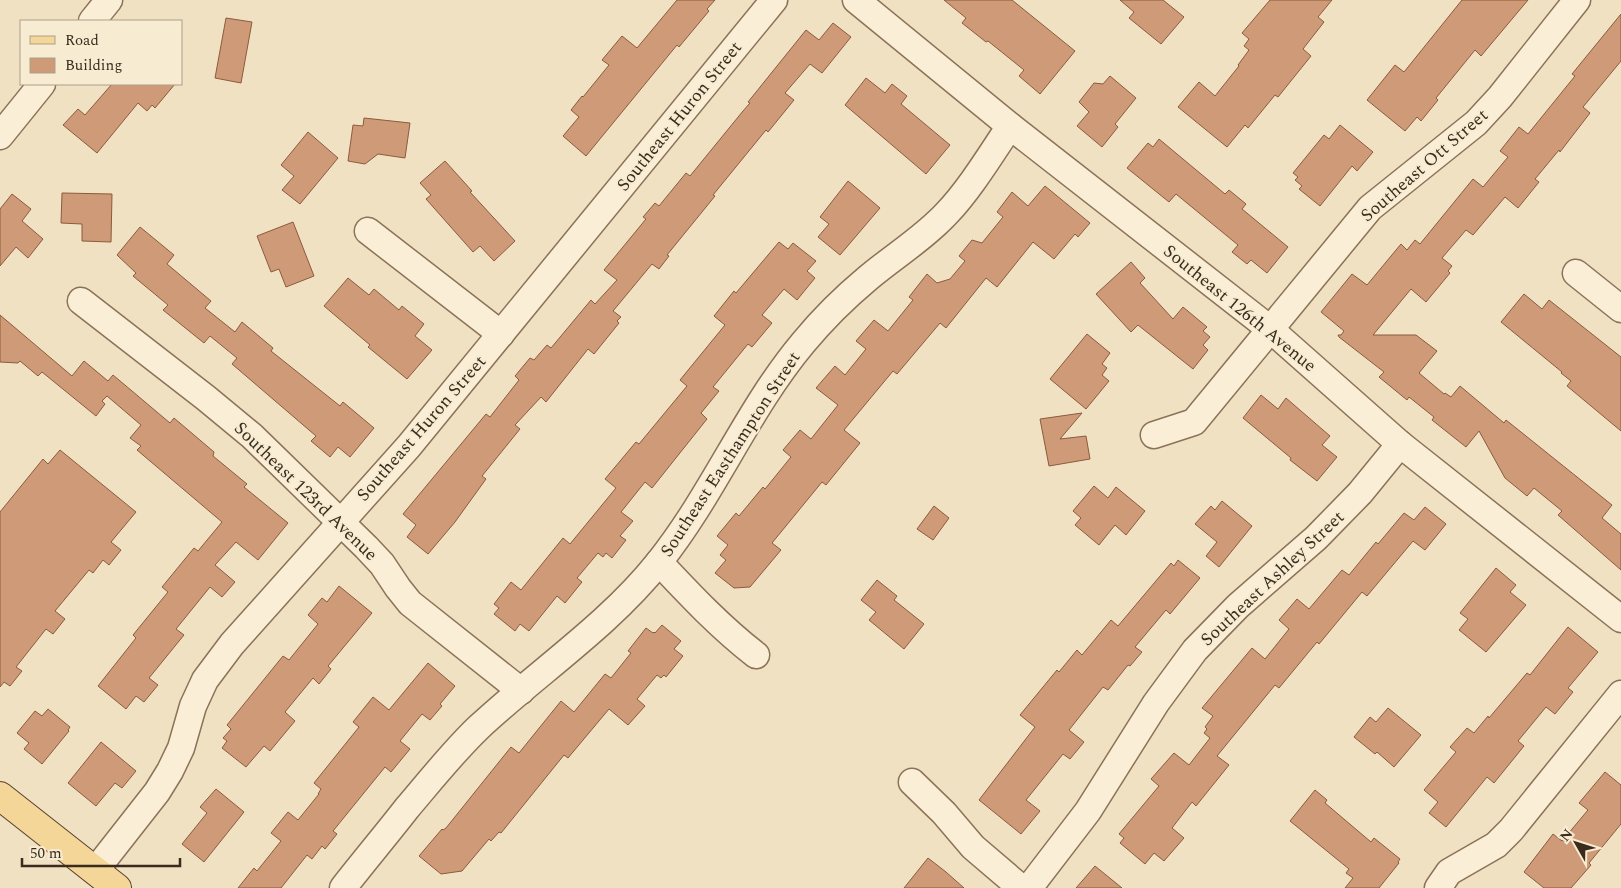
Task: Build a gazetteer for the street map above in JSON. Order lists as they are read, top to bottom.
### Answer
{
  "streets": {
    "street": [
      "Southeast Huron Street",
      "Southeast Ott Street",
      "Southeast 126th Avenue",
      "Southeast Easthampton Street",
      "Southeast 123rd Avenue",
      "Southeast Ashley Street"
    ]
  },
  "crossings": [
    ["Southeast Huron Street", "Southeast 123rd Avenue"],
    ["Southeast Ott Street", "Southeast 126th Avenue"],
    ["Southeast 126th Avenue", "Southeast Easthampton Street"],
    ["Southeast 126th Avenue", "Southeast Ashley Street"],
    ["Southeast Easthampton Street", "Southeast 123rd Avenue"]
  ],
  "legend": ["Road", "Building"],
  "scale_bar": "50 m",
  "north": "top left"
}
